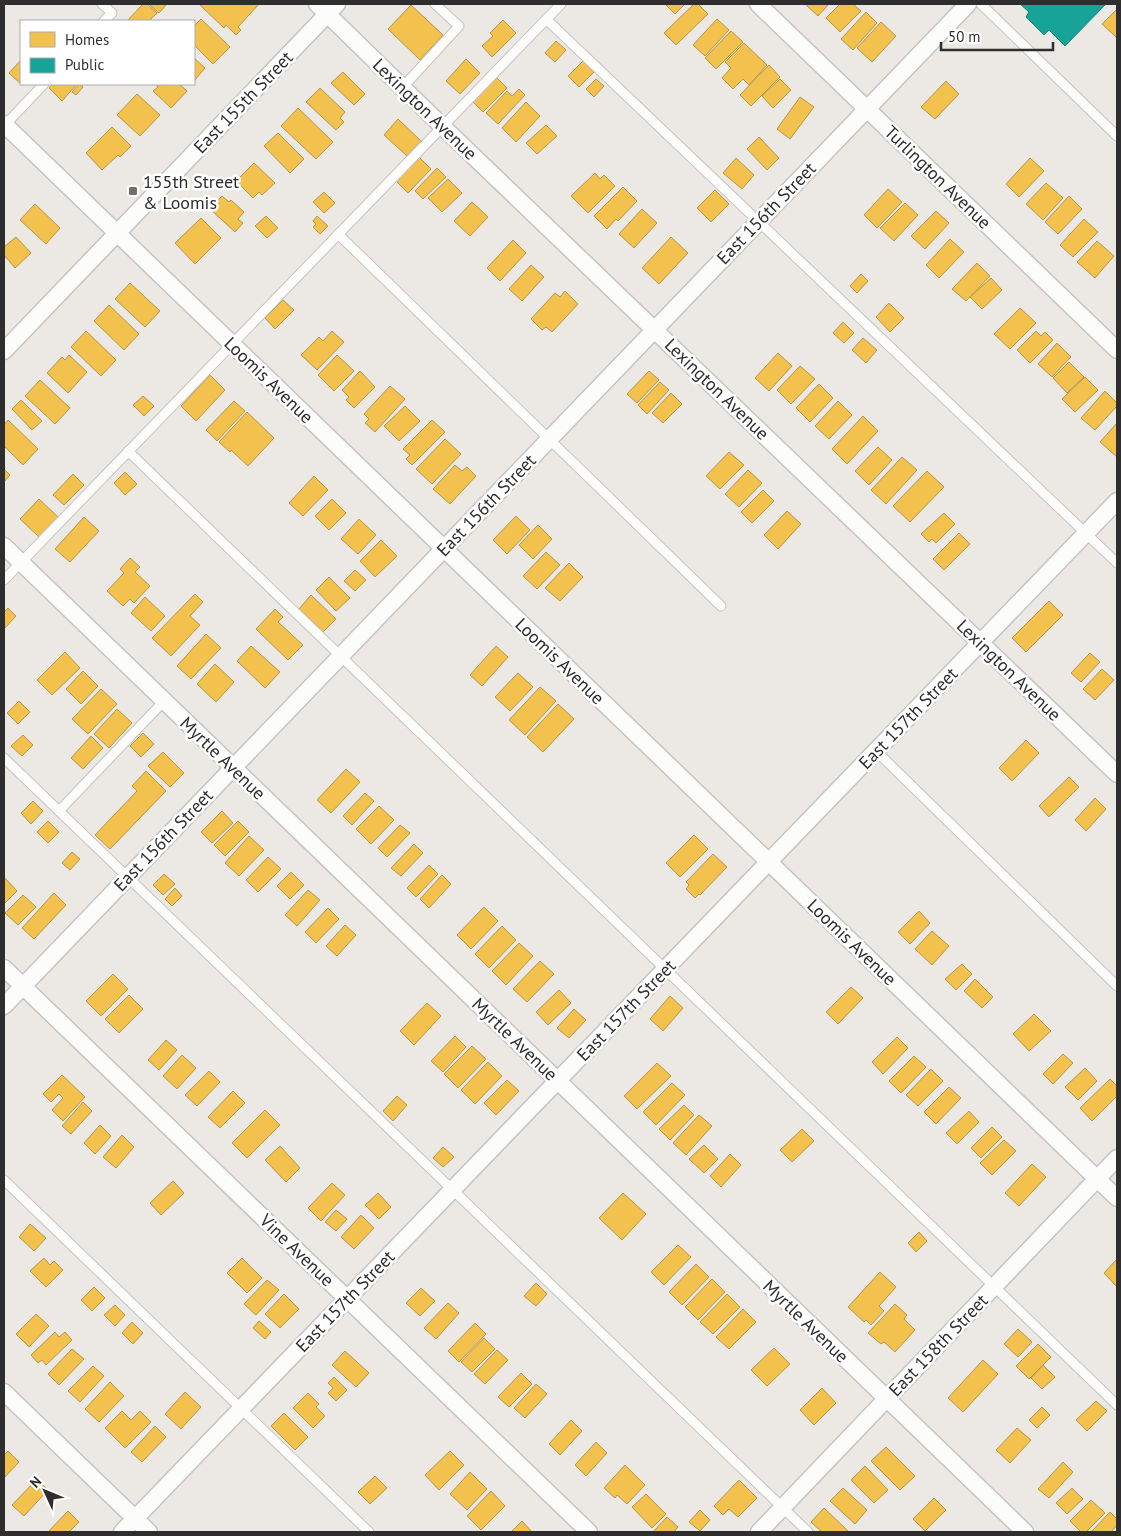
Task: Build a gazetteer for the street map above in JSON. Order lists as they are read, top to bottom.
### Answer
{
  "streets": {
    "street": [
      "East 155th Street",
      "Lexington Avenue",
      "Turlington Avenue",
      "East 156th Street",
      "Loomis Avenue",
      "East 157th Street",
      "Myrtle Avenue",
      "Vine Avenue",
      "East 158th Street"
    ]
  },
  "crossings": [
    ["East 155th Street", "Lexington Avenue"],
    ["East 155th Street", "Loomis Avenue"],
    ["Lexington Avenue", "East 156th Street"],
    ["Lexington Avenue", "East 157th Street"],
    ["Turlington Avenue", "East 156th Street"],
    ["East 156th Street", "Loomis Avenue"],
    ["East 156th Street", "Myrtle Avenue"],
    ["East 156th Street", "Vine Avenue"],
    ["Loomis Avenue", "East 157th Street"],
    ["Loomis Avenue", "East 158th Street"],
    ["East 157th Street", "Myrtle Avenue"],
    ["East 157th Street", "Vine Avenue"],
    ["Myrtle Avenue", "East 158th Street"]
  ],
  "places": {
    "transit": ["155th Street & Loomis"]
  },
  "legend": ["Homes", "Public"],
  "scale_bar": "50 m",
  "north": "top left"
}
